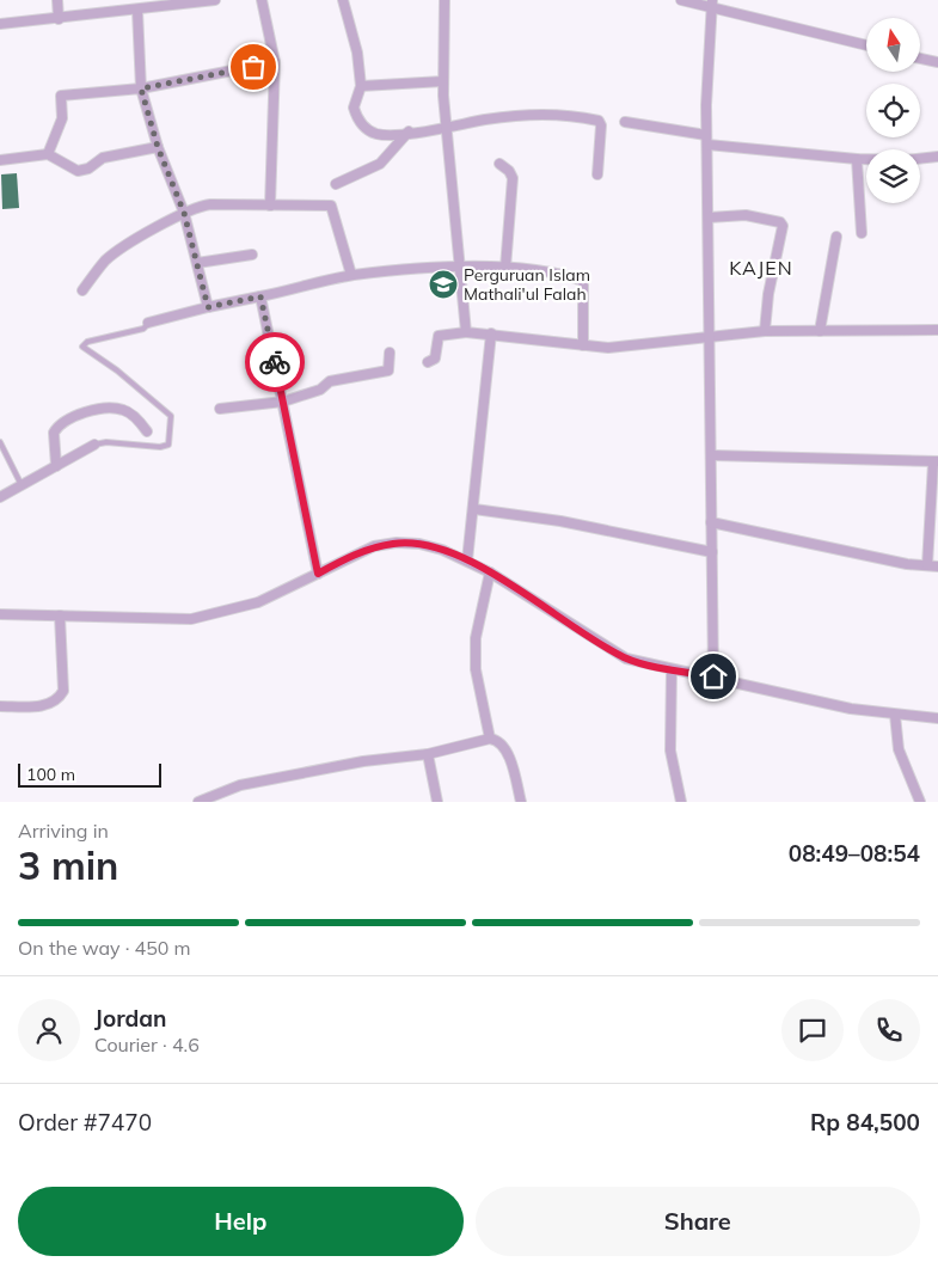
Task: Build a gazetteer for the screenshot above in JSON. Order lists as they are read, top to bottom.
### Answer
{
  "districts": ["KAJEN"],
  "places": {
    "school or university": ["Perguruan Islam Mathali'ul Falah"]
  },
  "scale_bar": "100 m",
  "north": "top",
  "page": {
    "scale": "100 m",
    "heading": ["3 min", "Arriving in", "08:49–08:54"],
    "panel": [
      "Jordan",
      "Courier · 4.6",
      "Order #7470",
      "Rp 84,500"
    ],
    "bar": "On the way · 450 m",
    "buttons": ["Help", "Share"]
  }
}
